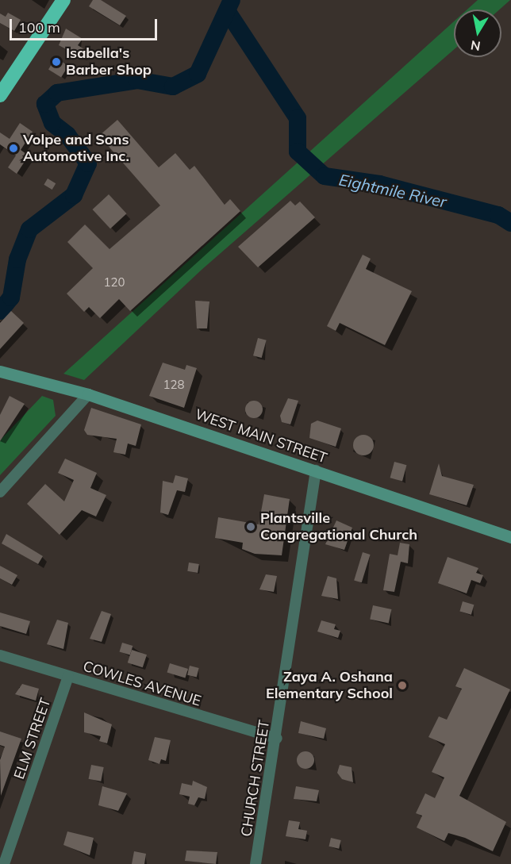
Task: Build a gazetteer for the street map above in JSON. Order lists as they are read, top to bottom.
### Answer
{
  "streets": {
    "main road": ["WEST MAIN STREET"],
    "street": ["COWLES AVENUE", "ELM STREET", "CHURCH STREET"]
  },
  "crossings": [
    ["WEST MAIN STREET", "CHURCH STREET"],
    ["COWLES AVENUE", "ELM STREET"],
    ["COWLES AVENUE", "CHURCH STREET"]
  ],
  "water": ["Eightmile River"],
  "places": [
    "Isabella's Barber Shop",
    "Volpe and Sons Automotive Inc.",
    "Plantsville Congregational Church",
    "Zaya A. Oshana Elementary School"
  ],
  "house_numbers": ["120", "128"],
  "scale_bar": "100 m",
  "north": "bottom"
}
